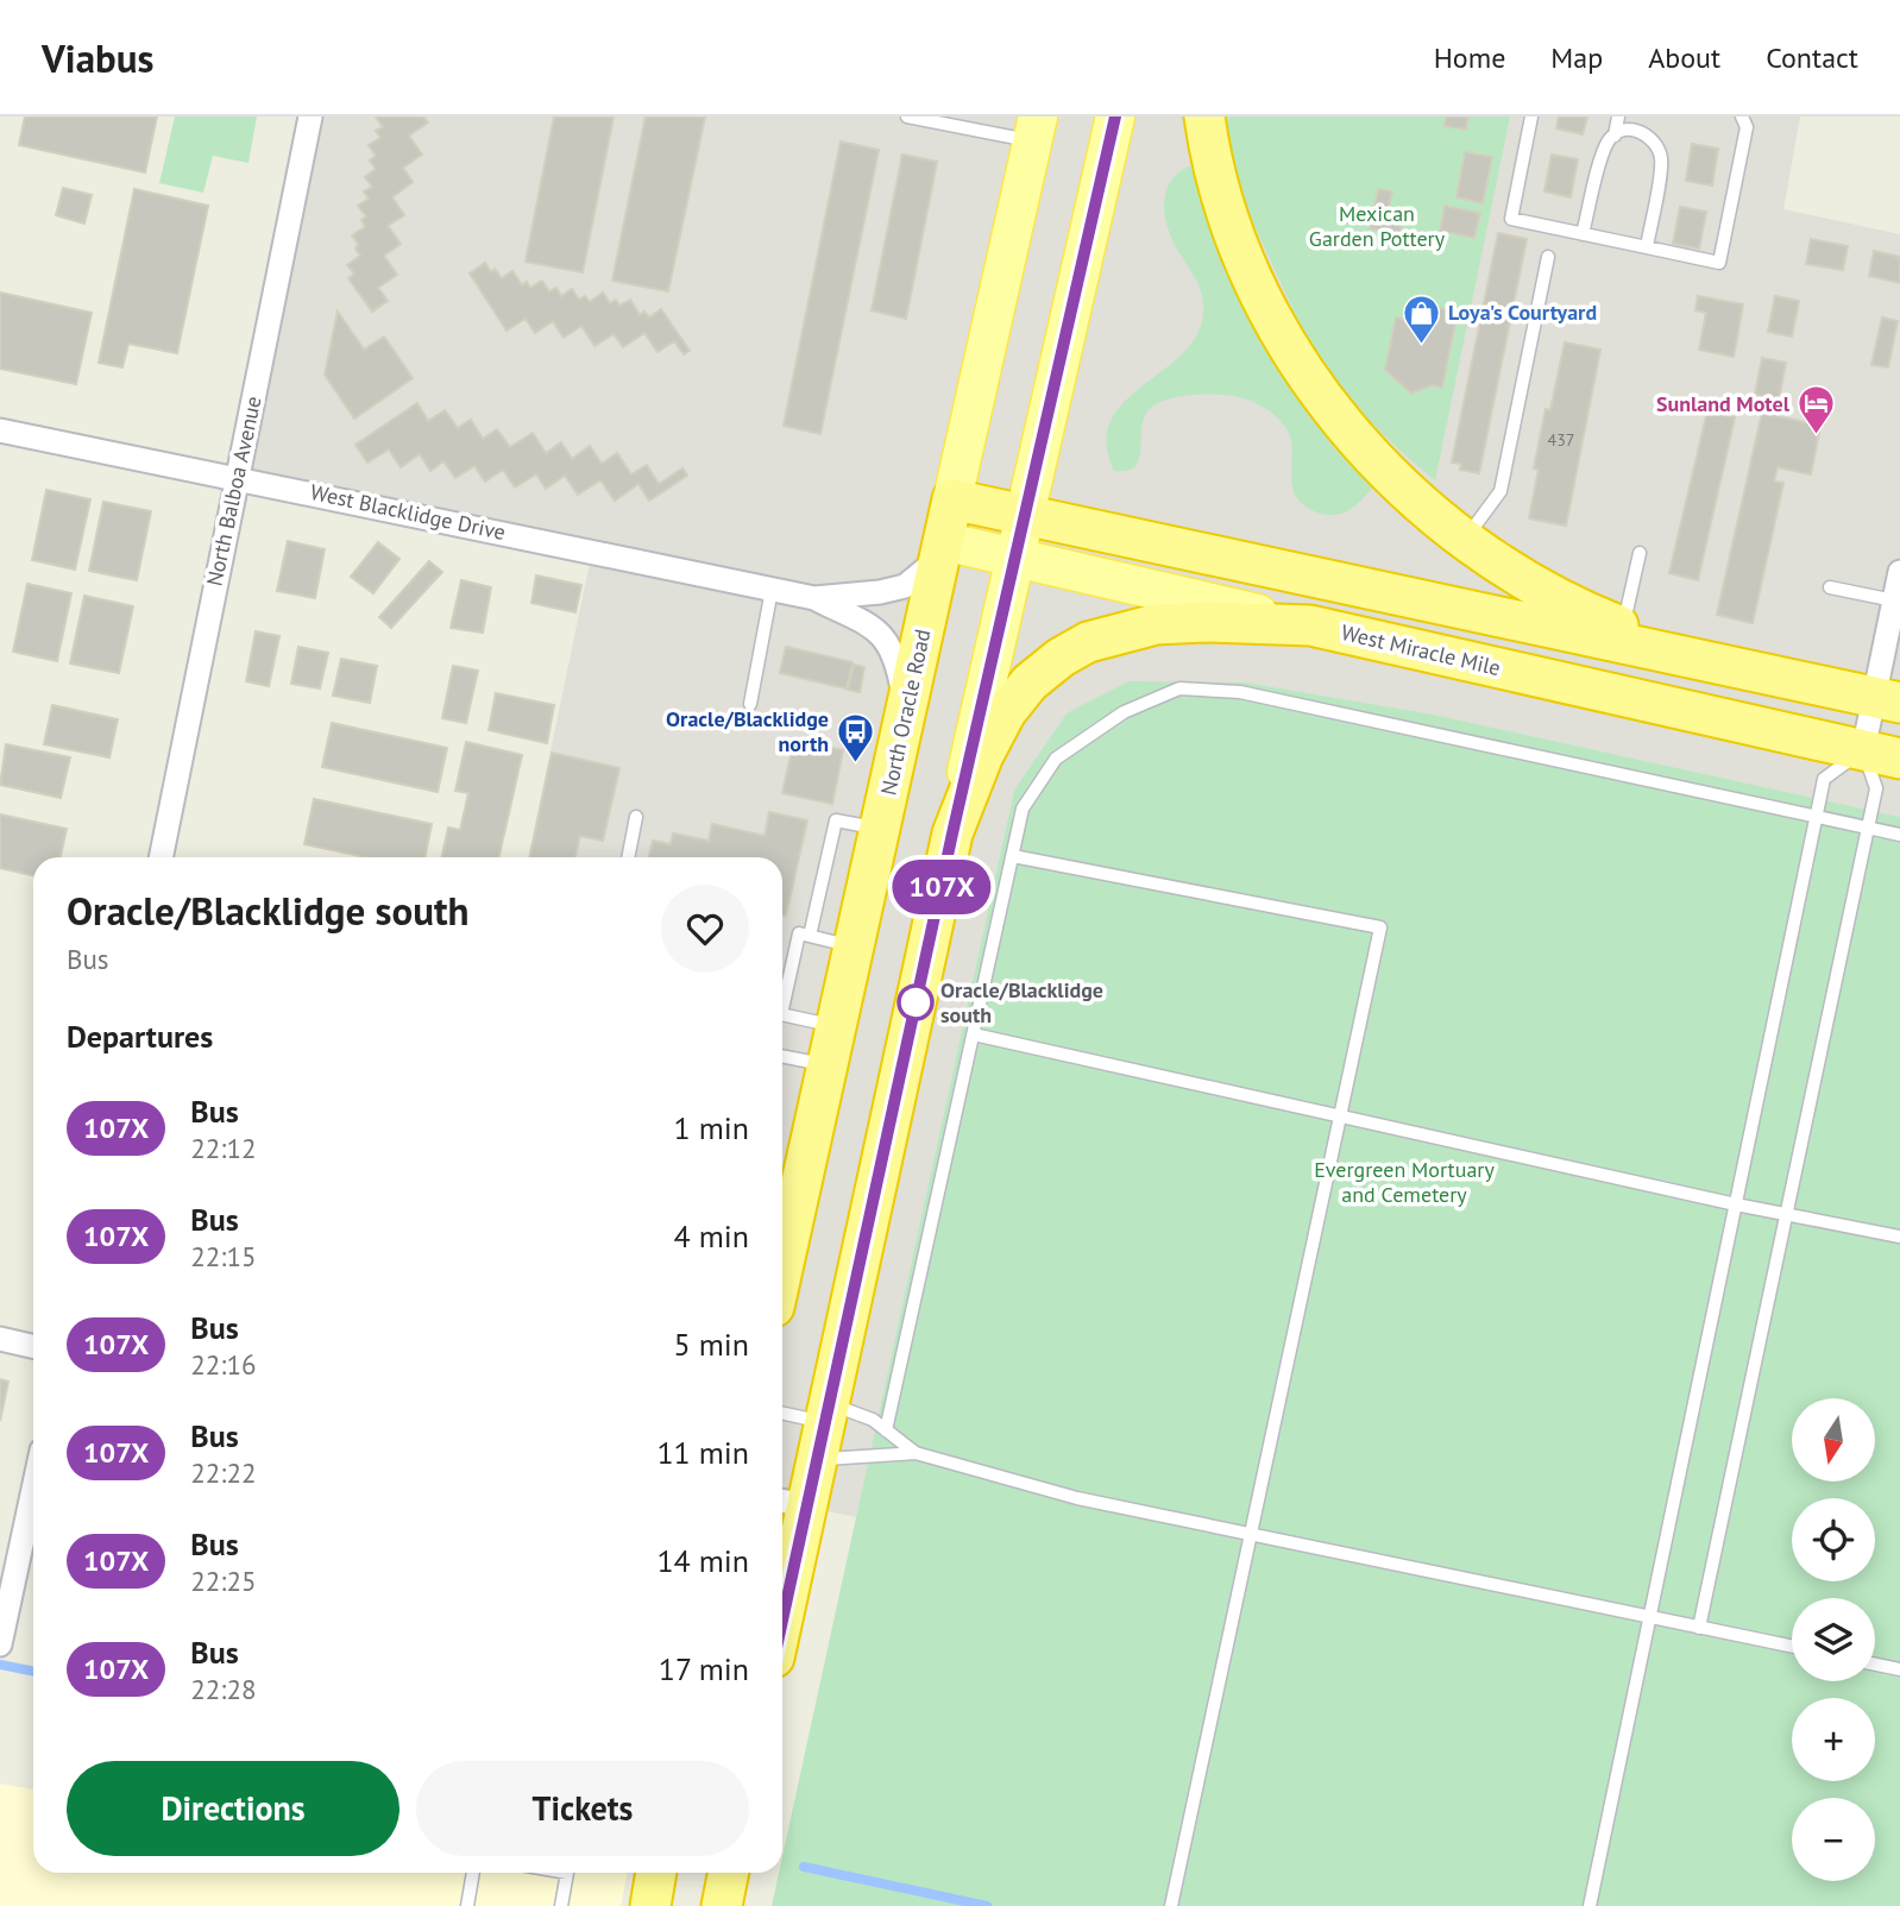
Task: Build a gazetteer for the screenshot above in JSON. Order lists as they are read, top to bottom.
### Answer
{
  "streets": {
    "highway": ["West Miracle Mile", "North Oracle Road"],
    "street": ["North Balboa Avenue", "West Blacklidge Drive"]
  },
  "crossings": [
    ["North Balboa Avenue", "West Blacklidge Drive"],
    ["West Miracle Mile", "North Oracle Road"]
  ],
  "parks": ["Mexican Garden Pottery", "Evergreen Mortuary and Cemetery"],
  "places": {
    "shop": ["Loya's Courtyard"],
    "hotel": ["Sunland Motel"],
    "bus stop": ["Oracle/Blacklidge north"],
    "other": ["Oracle/Blacklidge south"]
  },
  "lines": ["bus line 107X"],
  "house_numbers": ["437"],
  "north": "bottom",
  "page": {
    "header": "Viabus",
    "nav": [
      "Home",
      "Map",
      "About",
      "Contact"
    ],
    "on_map": "107X",
    "heading": [
      ["Oracle/Blacklidge south", "Bus"],
      "Departures"
    ],
    "list": [
      {
        "mark": "107X",
        "name": "Bus",
        "note": "22:12",
        "value": "1 min"
      },
      {
        "mark": "107X",
        "name": "Bus",
        "note": "22:15",
        "value": "4 min"
      },
      {
        "mark": "107X",
        "name": "Bus",
        "note": "22:16",
        "value": "5 min"
      },
      {
        "mark": "107X",
        "name": "Bus",
        "note": "22:22",
        "value": "11 min"
      },
      {
        "mark": "107X",
        "name": "Bus",
        "note": "22:25",
        "value": "14 min"
      },
      {
        "mark": "107X",
        "name": "Bus",
        "note": "22:28",
        "value": "17 min"
      }
    ],
    "map_buttons": ["+", "−"],
    "buttons": ["Directions", "Tickets"]
  }
}
